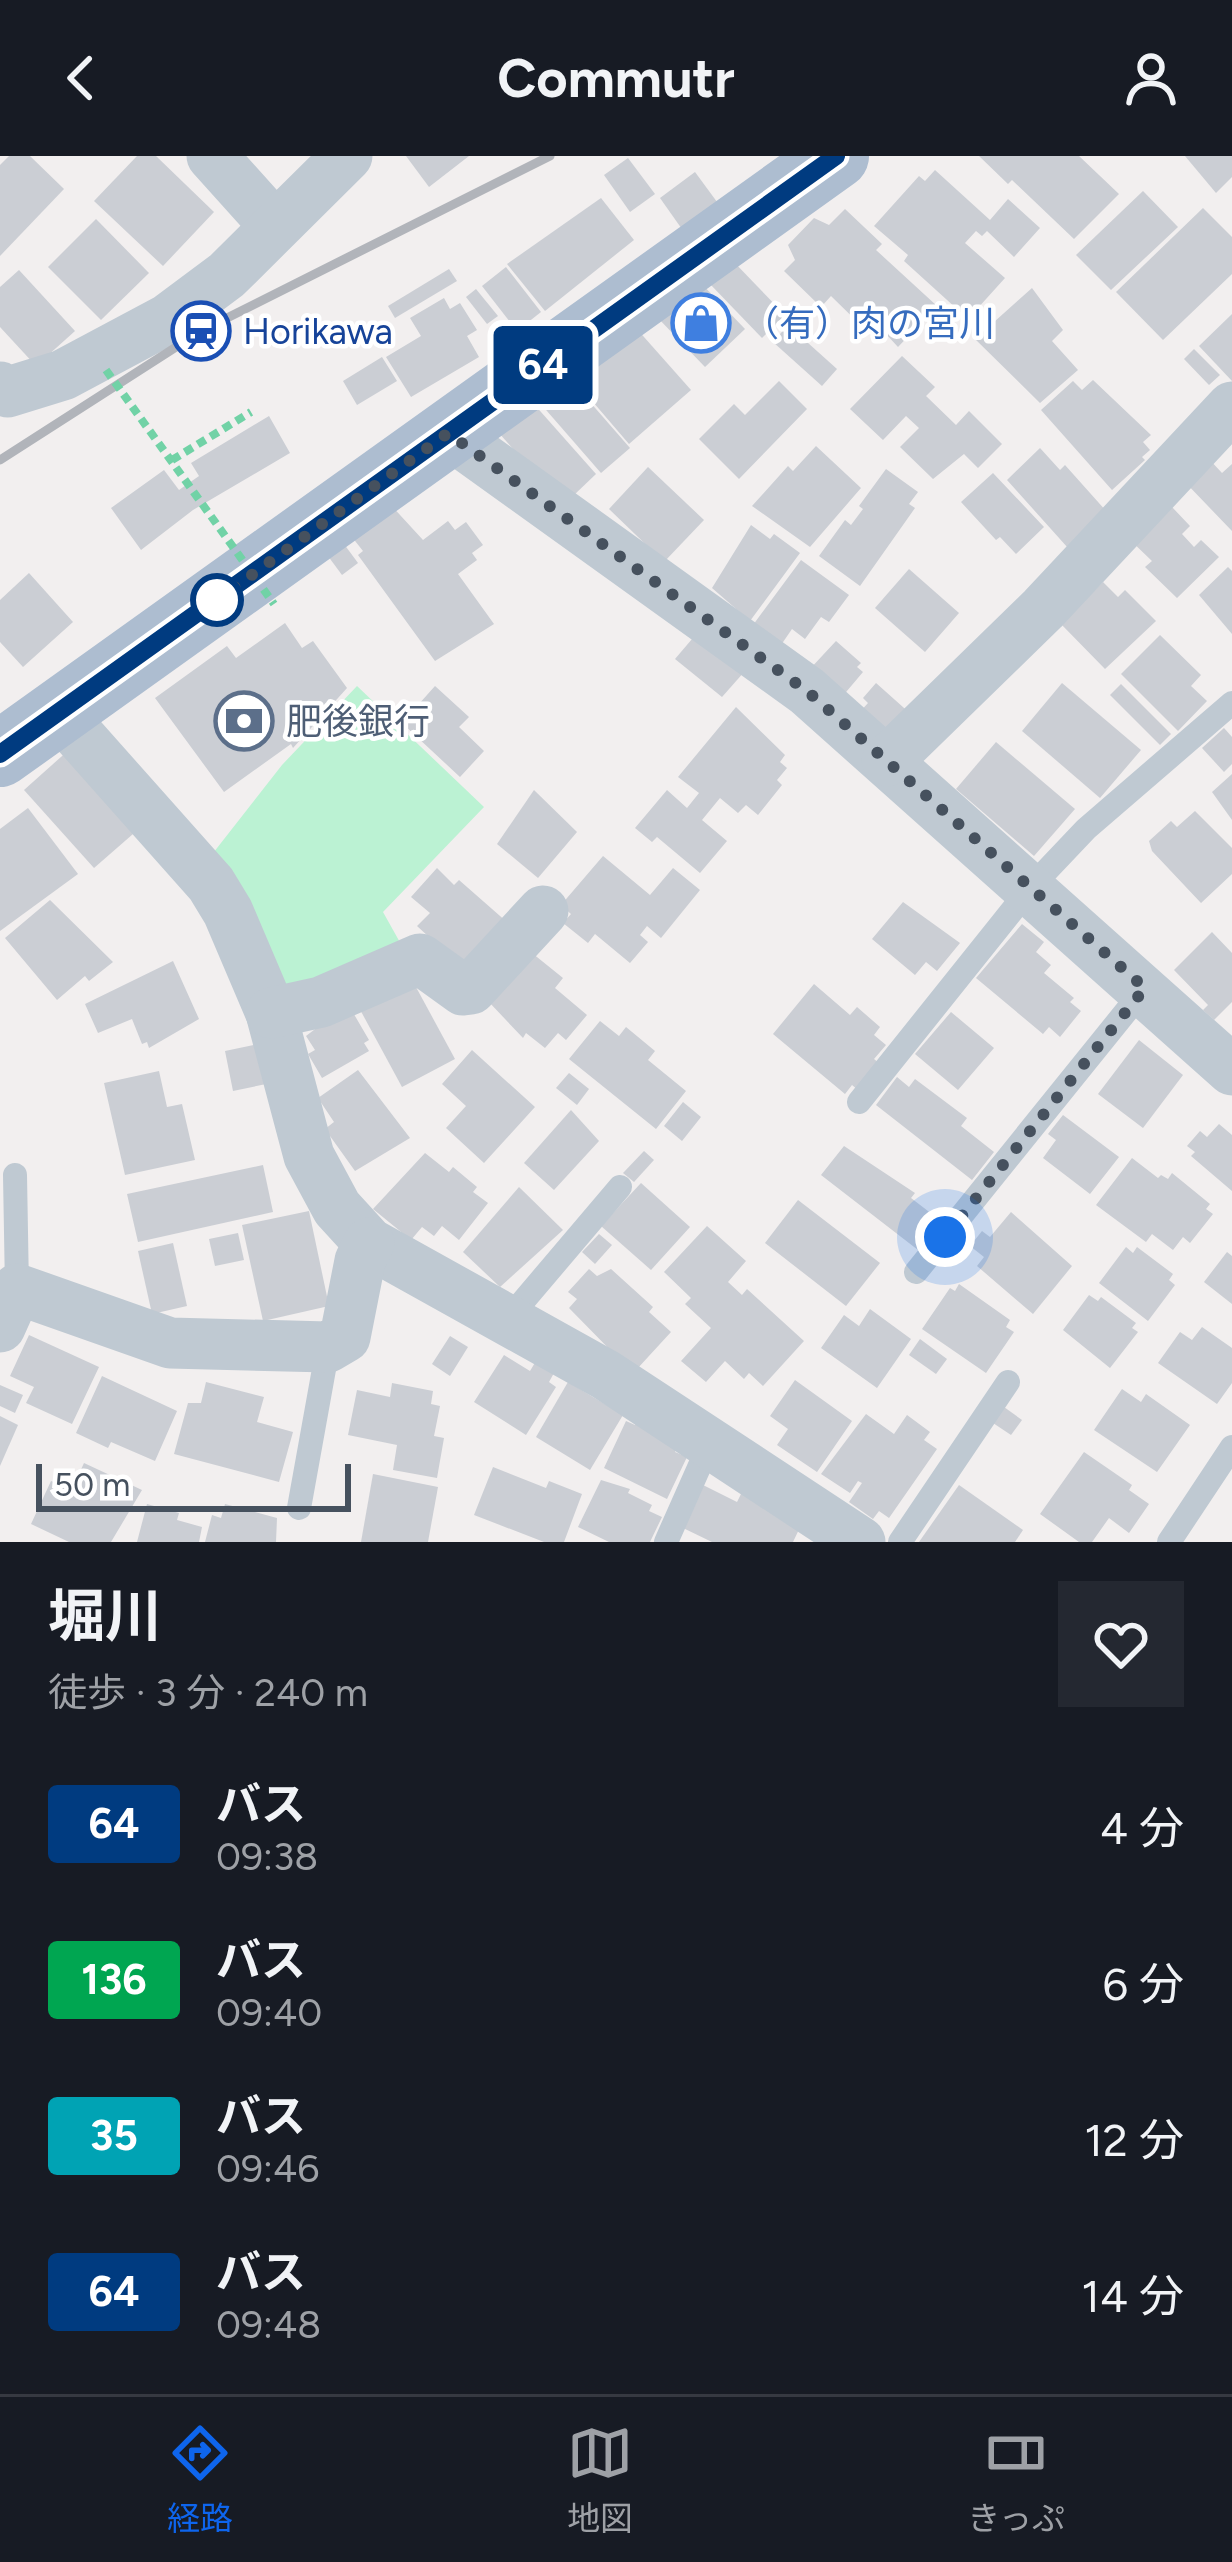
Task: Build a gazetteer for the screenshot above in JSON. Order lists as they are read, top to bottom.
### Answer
{
  "places": {
    "shop": ["（有）肉の宮川"],
    "station": ["Horikawa"],
    "bank": ["肥後銀行"]
  },
  "lines": ["bus line 64"],
  "scale_bar": "50 m",
  "page": {
    "header": "Commutr",
    "on_map": "64",
    "scale": "50 m",
    "heading": ["堀川", "徒歩 · 3 分 · 240 m"],
    "list": [
      {
        "mark": "64",
        "name": "バス",
        "note": "09:38",
        "value": "4 分"
      },
      {
        "mark": "136",
        "name": "バス",
        "note": "09:40",
        "value": "6 分"
      },
      {
        "mark": "35",
        "name": "バス",
        "note": "09:46",
        "value": "12 分"
      },
      {
        "mark": "64",
        "name": "バス",
        "note": "09:48",
        "value": "14 分"
      }
    ],
    "tabs": ["経路", "地図", "きっぷ"]
  }
}
